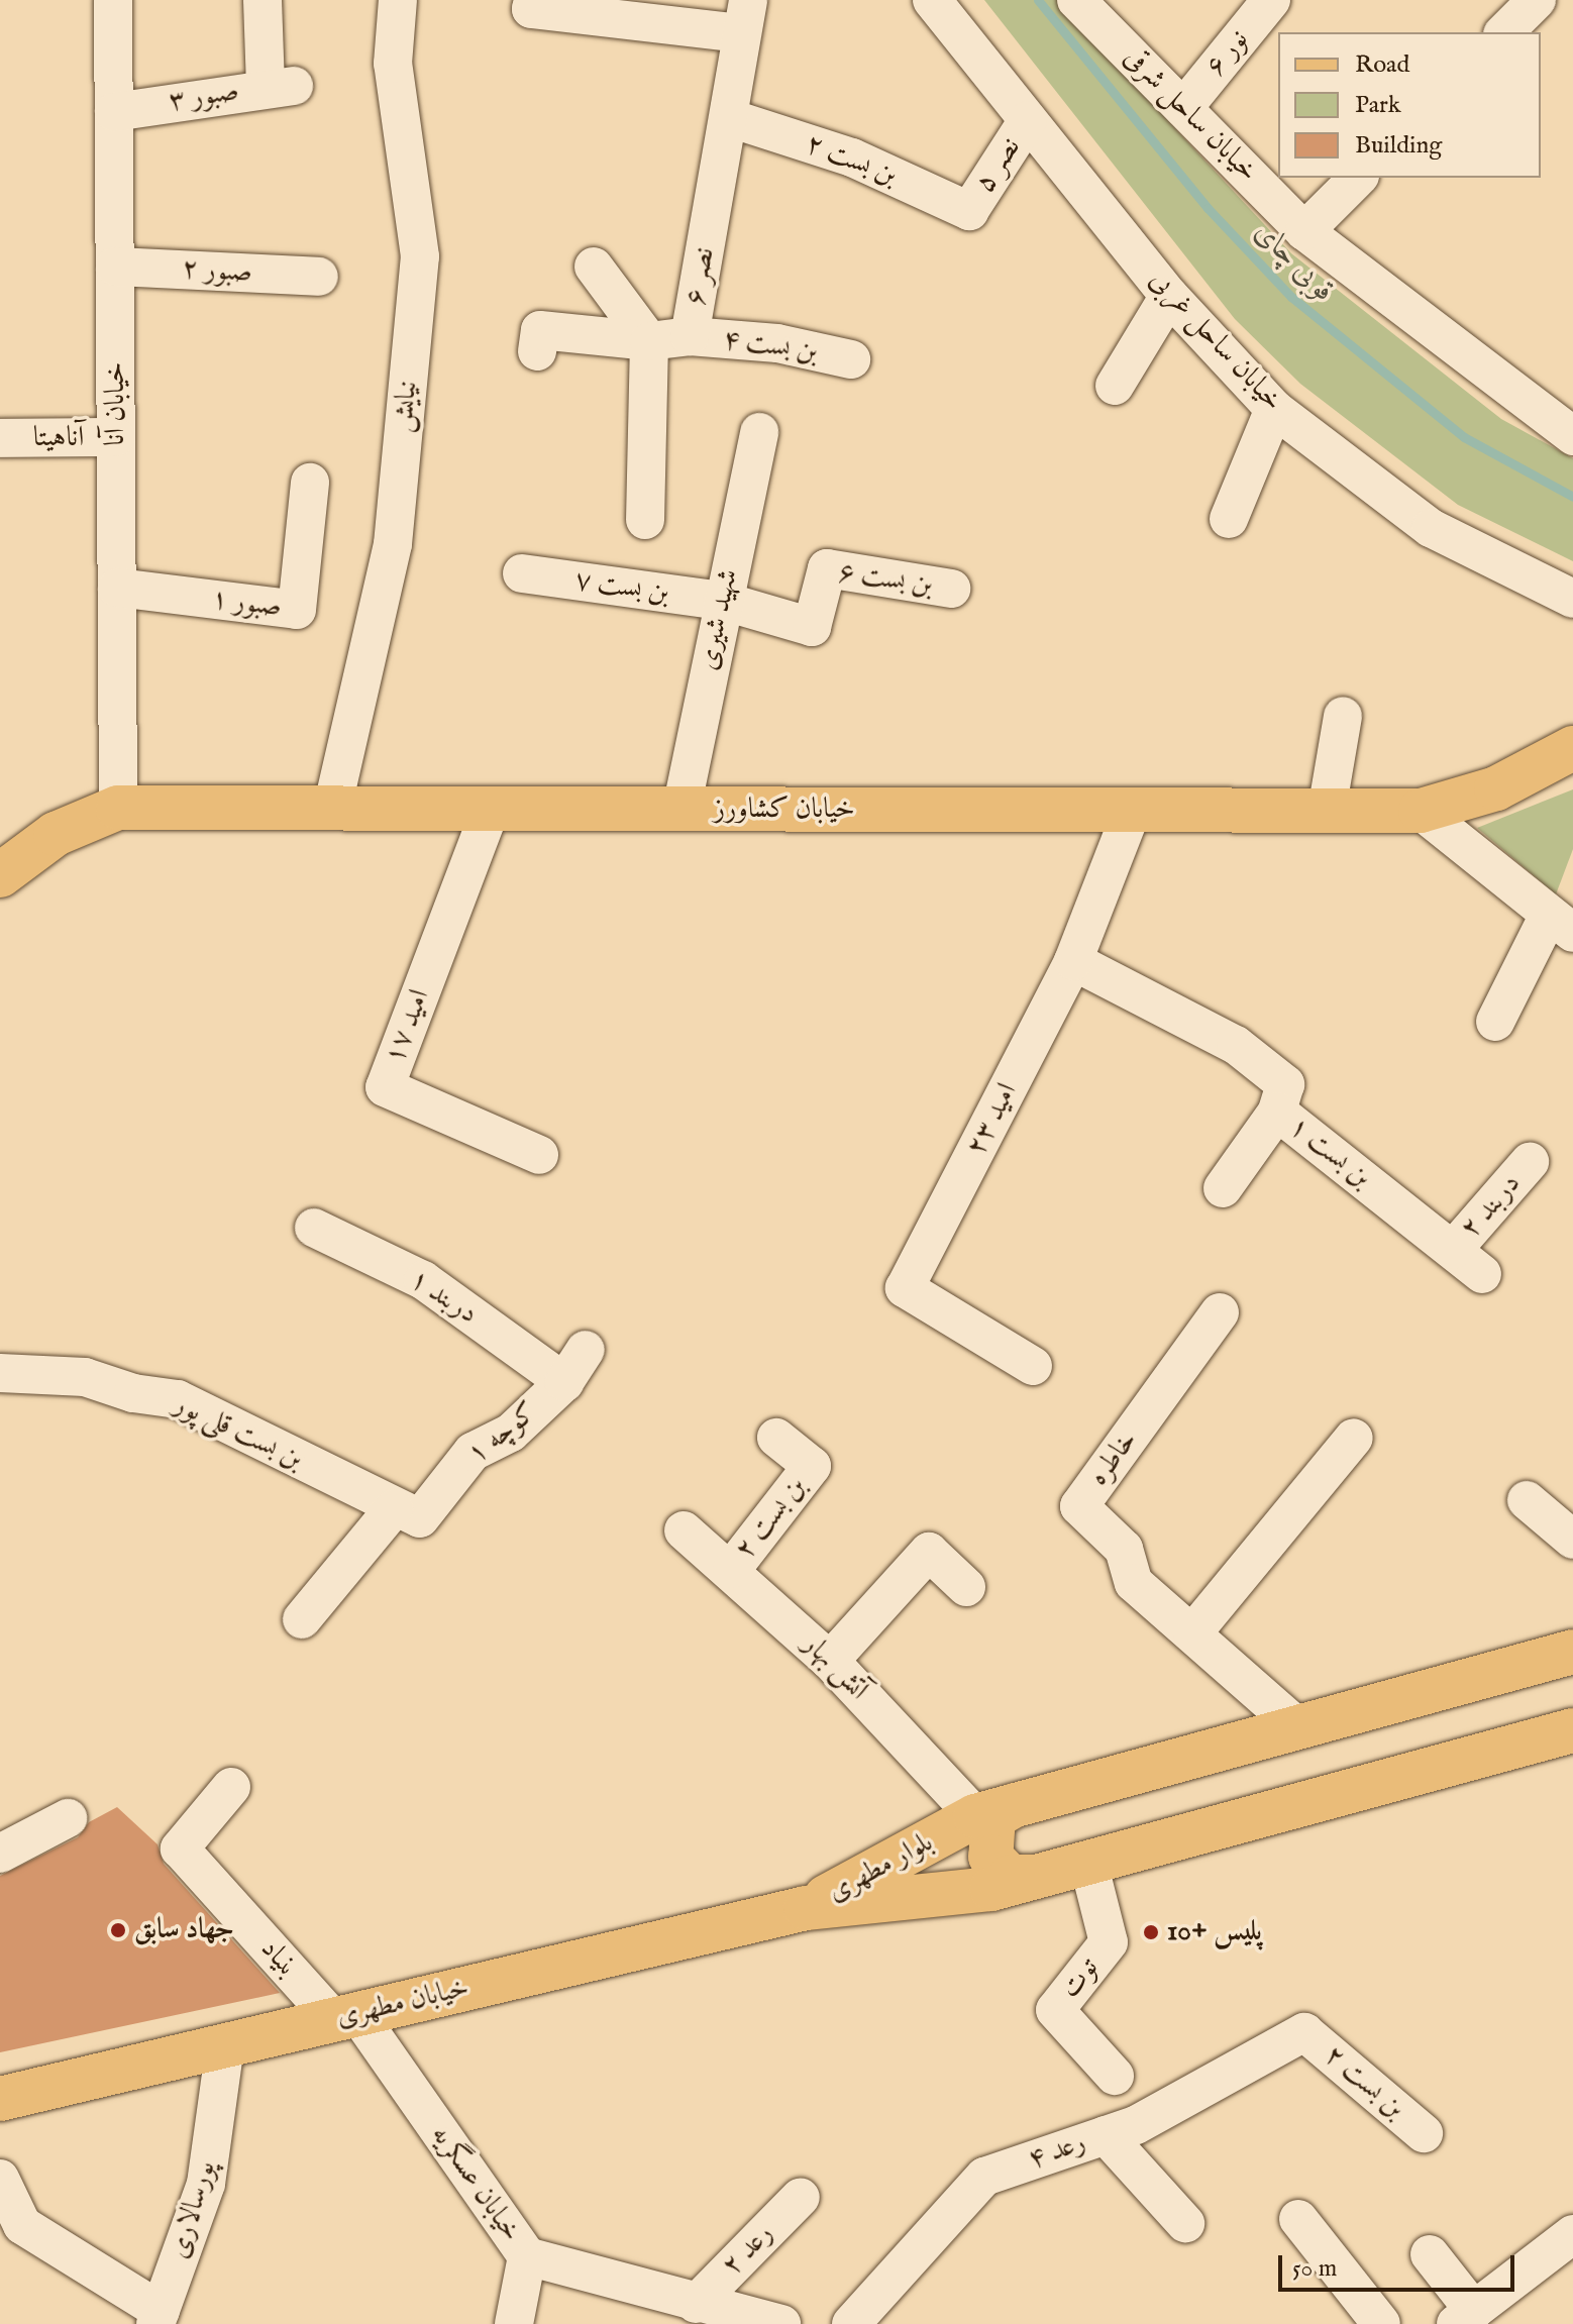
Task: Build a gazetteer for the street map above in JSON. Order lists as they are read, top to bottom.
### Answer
{
  "streets": {
    "main road": ["خیابان کشاورز", "بلوار مطهری", "خیابان مطهری"],
    "street": [
      "نور ۶",
      "صبور ۳",
      "خیابان ساحل شرقی",
      "بن بست ۲",
      "نصر ۵",
      "صبور ۲",
      "نصر ۶",
      "خیابان ساحل غربی",
      "بن بست ۴",
      "خیابان آنا",
      "نیایش",
      "آناهیتا",
      "بن بست ۶",
      "بن بست ۷",
      "صبور ۱",
      "شهید شیری",
      "امید ۱۷",
      "امید ۲۳",
      "بن بست ۱",
      "دربند ۲",
      "دربند ۱",
      "بن بست قلی پور",
      "کوچه ۱",
      "خاطره",
      "آتش بهار",
      "بنیاد",
      "توت",
      "رعد ۴",
      "خیابان عسگریه",
      "پورسالاری",
      "رعد ۲"
    ]
  },
  "crossings": [
    ["نور ۶", "خیابان ساحل شرقی"],
    ["صبور ۳", "خیابان آنا"],
    ["بن بست ۲", "نصر ۵"],
    ["بن بست ۲", "نصر ۶"],
    ["بن بست ۲", "آتش بهار"],
    ["بن بست ۲", "رعد ۴"],
    ["نصر ۵", "خیابان ساحل غربی"],
    ["صبور ۲", "خیابان آنا"],
    ["نصر ۶", "بن بست ۴"],
    ["خیابان آنا", "آناهیتا"],
    ["خیابان آنا", "صبور ۱"],
    ["خیابان آنا", "خیابان کشاورز"],
    ["نیایش", "خیابان کشاورز"],
    ["بن بست ۶", "بن بست ۷"],
    ["بن بست ۶", "شهید شیری"],
    ["بن بست ۷", "شهید شیری"],
    ["شهید شیری", "خیابان کشاورز"],
    ["خیابان کشاورز", "امید ۱۷"],
    ["خیابان کشاورز", "امید ۲۳"],
    ["امید ۲۳", "بن بست ۱"],
    ["بن بست ۱", "دربند ۲"],
    ["دربند ۱", "کوچه ۱"],
    ["بن بست قلی پور", "کوچه ۱"],
    ["خاطره", "بلوار مطهری"],
    ["آتش بهار", "بلوار مطهری"],
    ["بلوار مطهری", "توت"],
    ["بلوار مطهری", "خیابان مطهری"],
    ["بنیاد", "خیابان مطهری"],
    ["بنیاد", "خیابان عسگریه"],
    ["خیابان مطهری", "خیابان عسگریه"],
    ["خیابان مطهری", "پورسالاری"],
    ["خیابان عسگریه", "رعد ۲"]
  ],
  "water": ["قوبی چای"],
  "places": ["جهاد سابق", "پلیس +10"],
  "legend": ["Road", "Park", "Building"],
  "scale_bar": "50 m"
}
